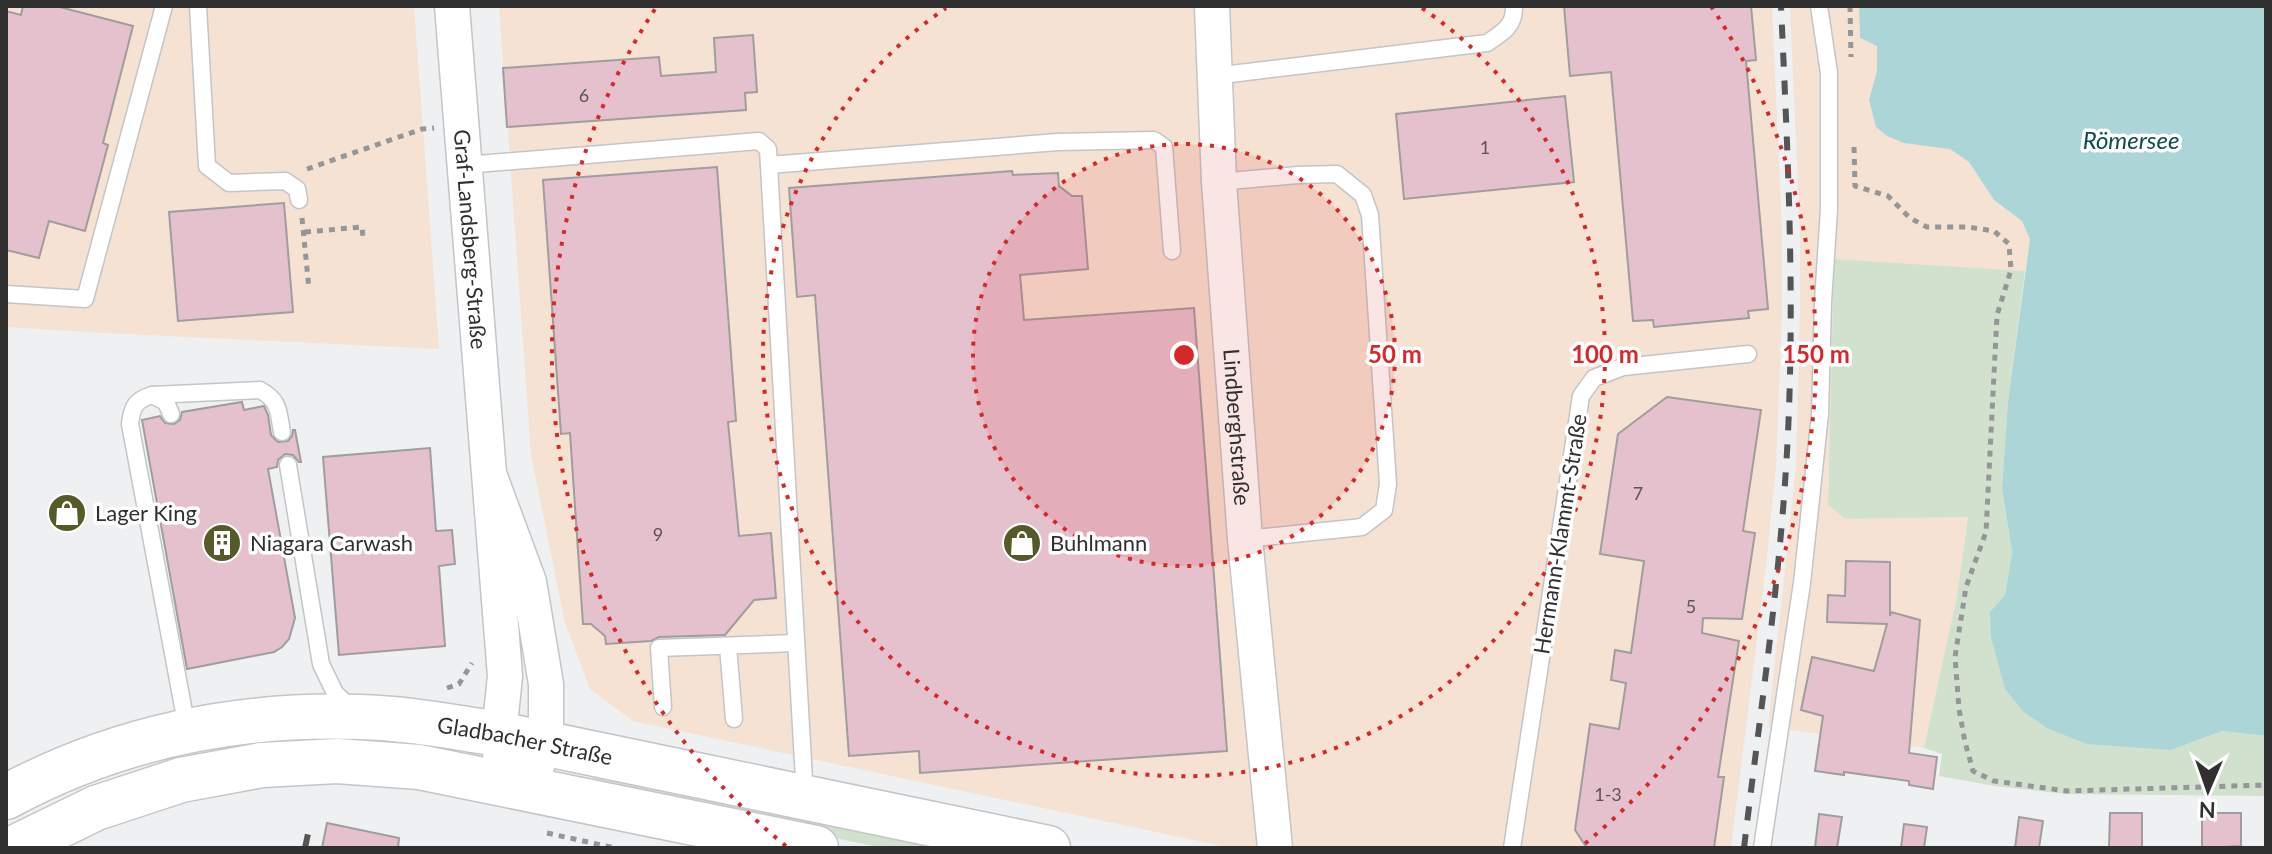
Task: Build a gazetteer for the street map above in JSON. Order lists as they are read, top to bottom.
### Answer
{
  "streets": {
    "main road": ["Gladbacher Straße"],
    "street": ["Graf-Landsberg-Straße", "Lindberghstraße"],
    "lane": ["Hermann-Klammt-Straße"]
  },
  "crossings": [
    ["Graf-Landsberg-Straße", "Gladbacher Straße"]
  ],
  "water": ["Römersee"],
  "places": {
    "shop": ["Lager King", "Buhlmann"],
    "building": ["Niagara Carwash"]
  },
  "house_numbers": [
    "6",
    "1",
    "7",
    "9",
    "5",
    "1-3"
  ],
  "north": "bottom",
  "rings": ["50 m", "100 m", "150 m"]
}
